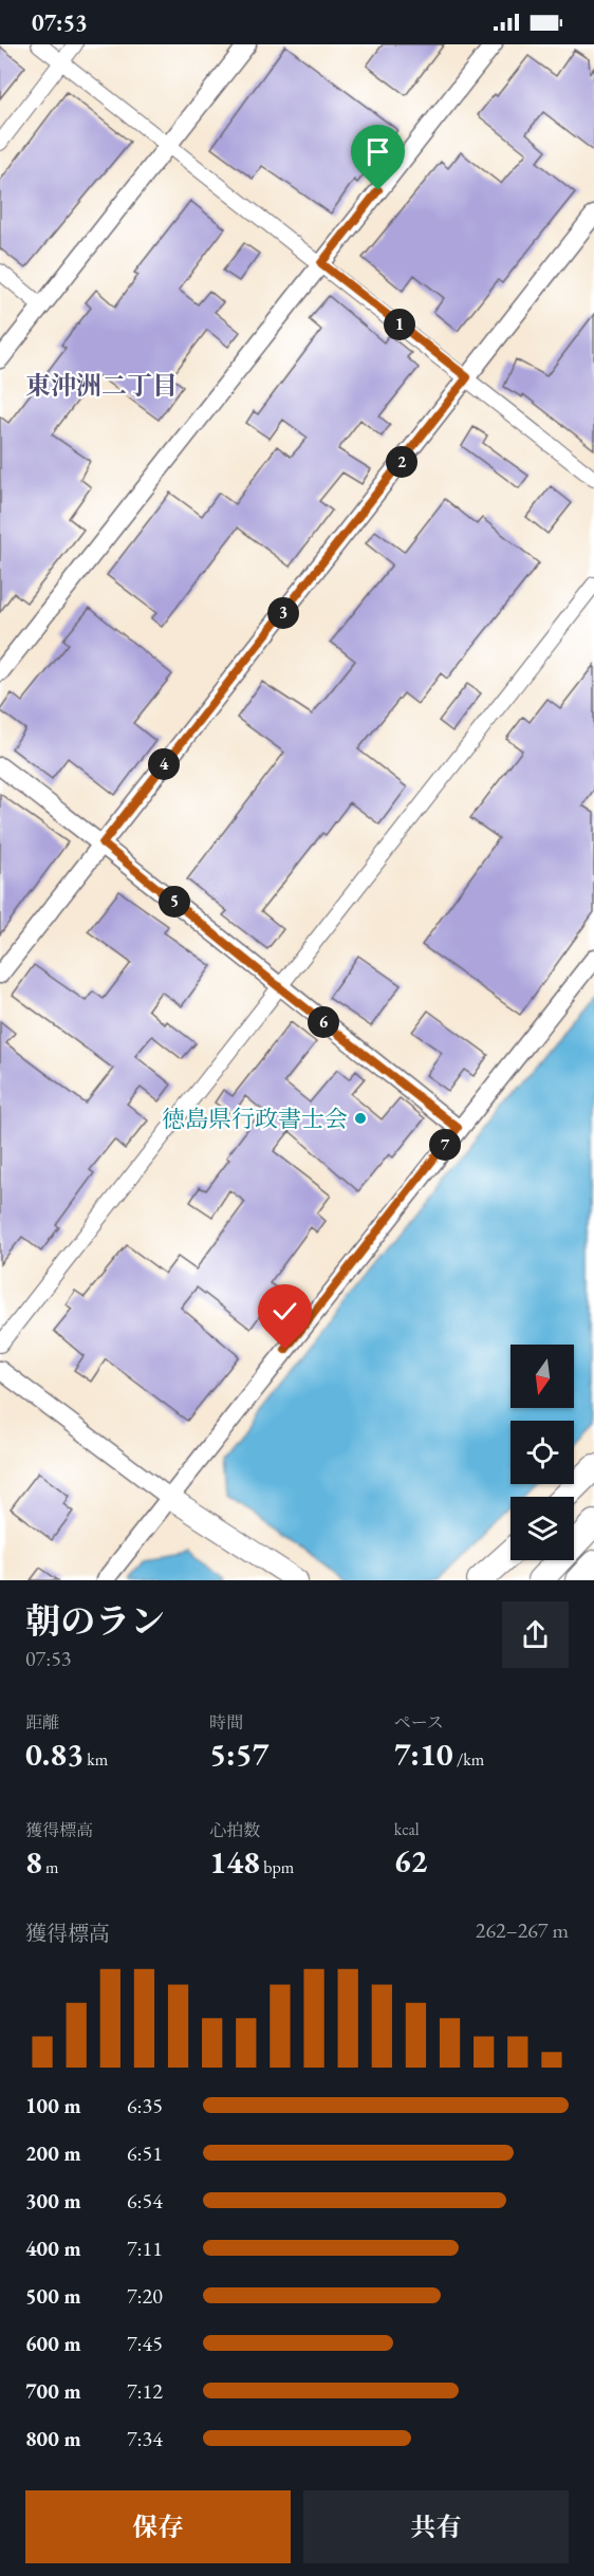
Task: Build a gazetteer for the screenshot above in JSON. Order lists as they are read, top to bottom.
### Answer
{
  "districts": ["東沖洲二丁目"],
  "places": ["徳島県行政書士会"],
  "north": "bottom",
  "page": {
    "status": "07:53",
    "pins": [
      "1",
      "2",
      "3",
      "4",
      "5",
      "6",
      "7"
    ],
    "heading": ["朝のラン", "07:53"],
    "stats": [
      ["距離", "0.83 km"],
      ["時間", "5:57"],
      ["ペース", "7:10 /km"],
      ["獲得標高", "8 m"],
      ["心拍数", "148 bpm"],
      ["kcal", "62"]
    ],
    "chart": ["獲得標高", "262–267 m"],
    "list": [
      {
        "name": "100 m",
        "note": "6:35"
      },
      {
        "name": "200 m",
        "note": "6:51"
      },
      {
        "name": "300 m",
        "note": "6:54"
      },
      {
        "name": "400 m",
        "note": "7:11"
      },
      {
        "name": "500 m",
        "note": "7:20"
      },
      {
        "name": "600 m",
        "note": "7:45"
      },
      {
        "name": "700 m",
        "note": "7:12"
      },
      {
        "name": "800 m",
        "note": "7:34"
      }
    ],
    "buttons": ["保存", "共有"]
  }
}
